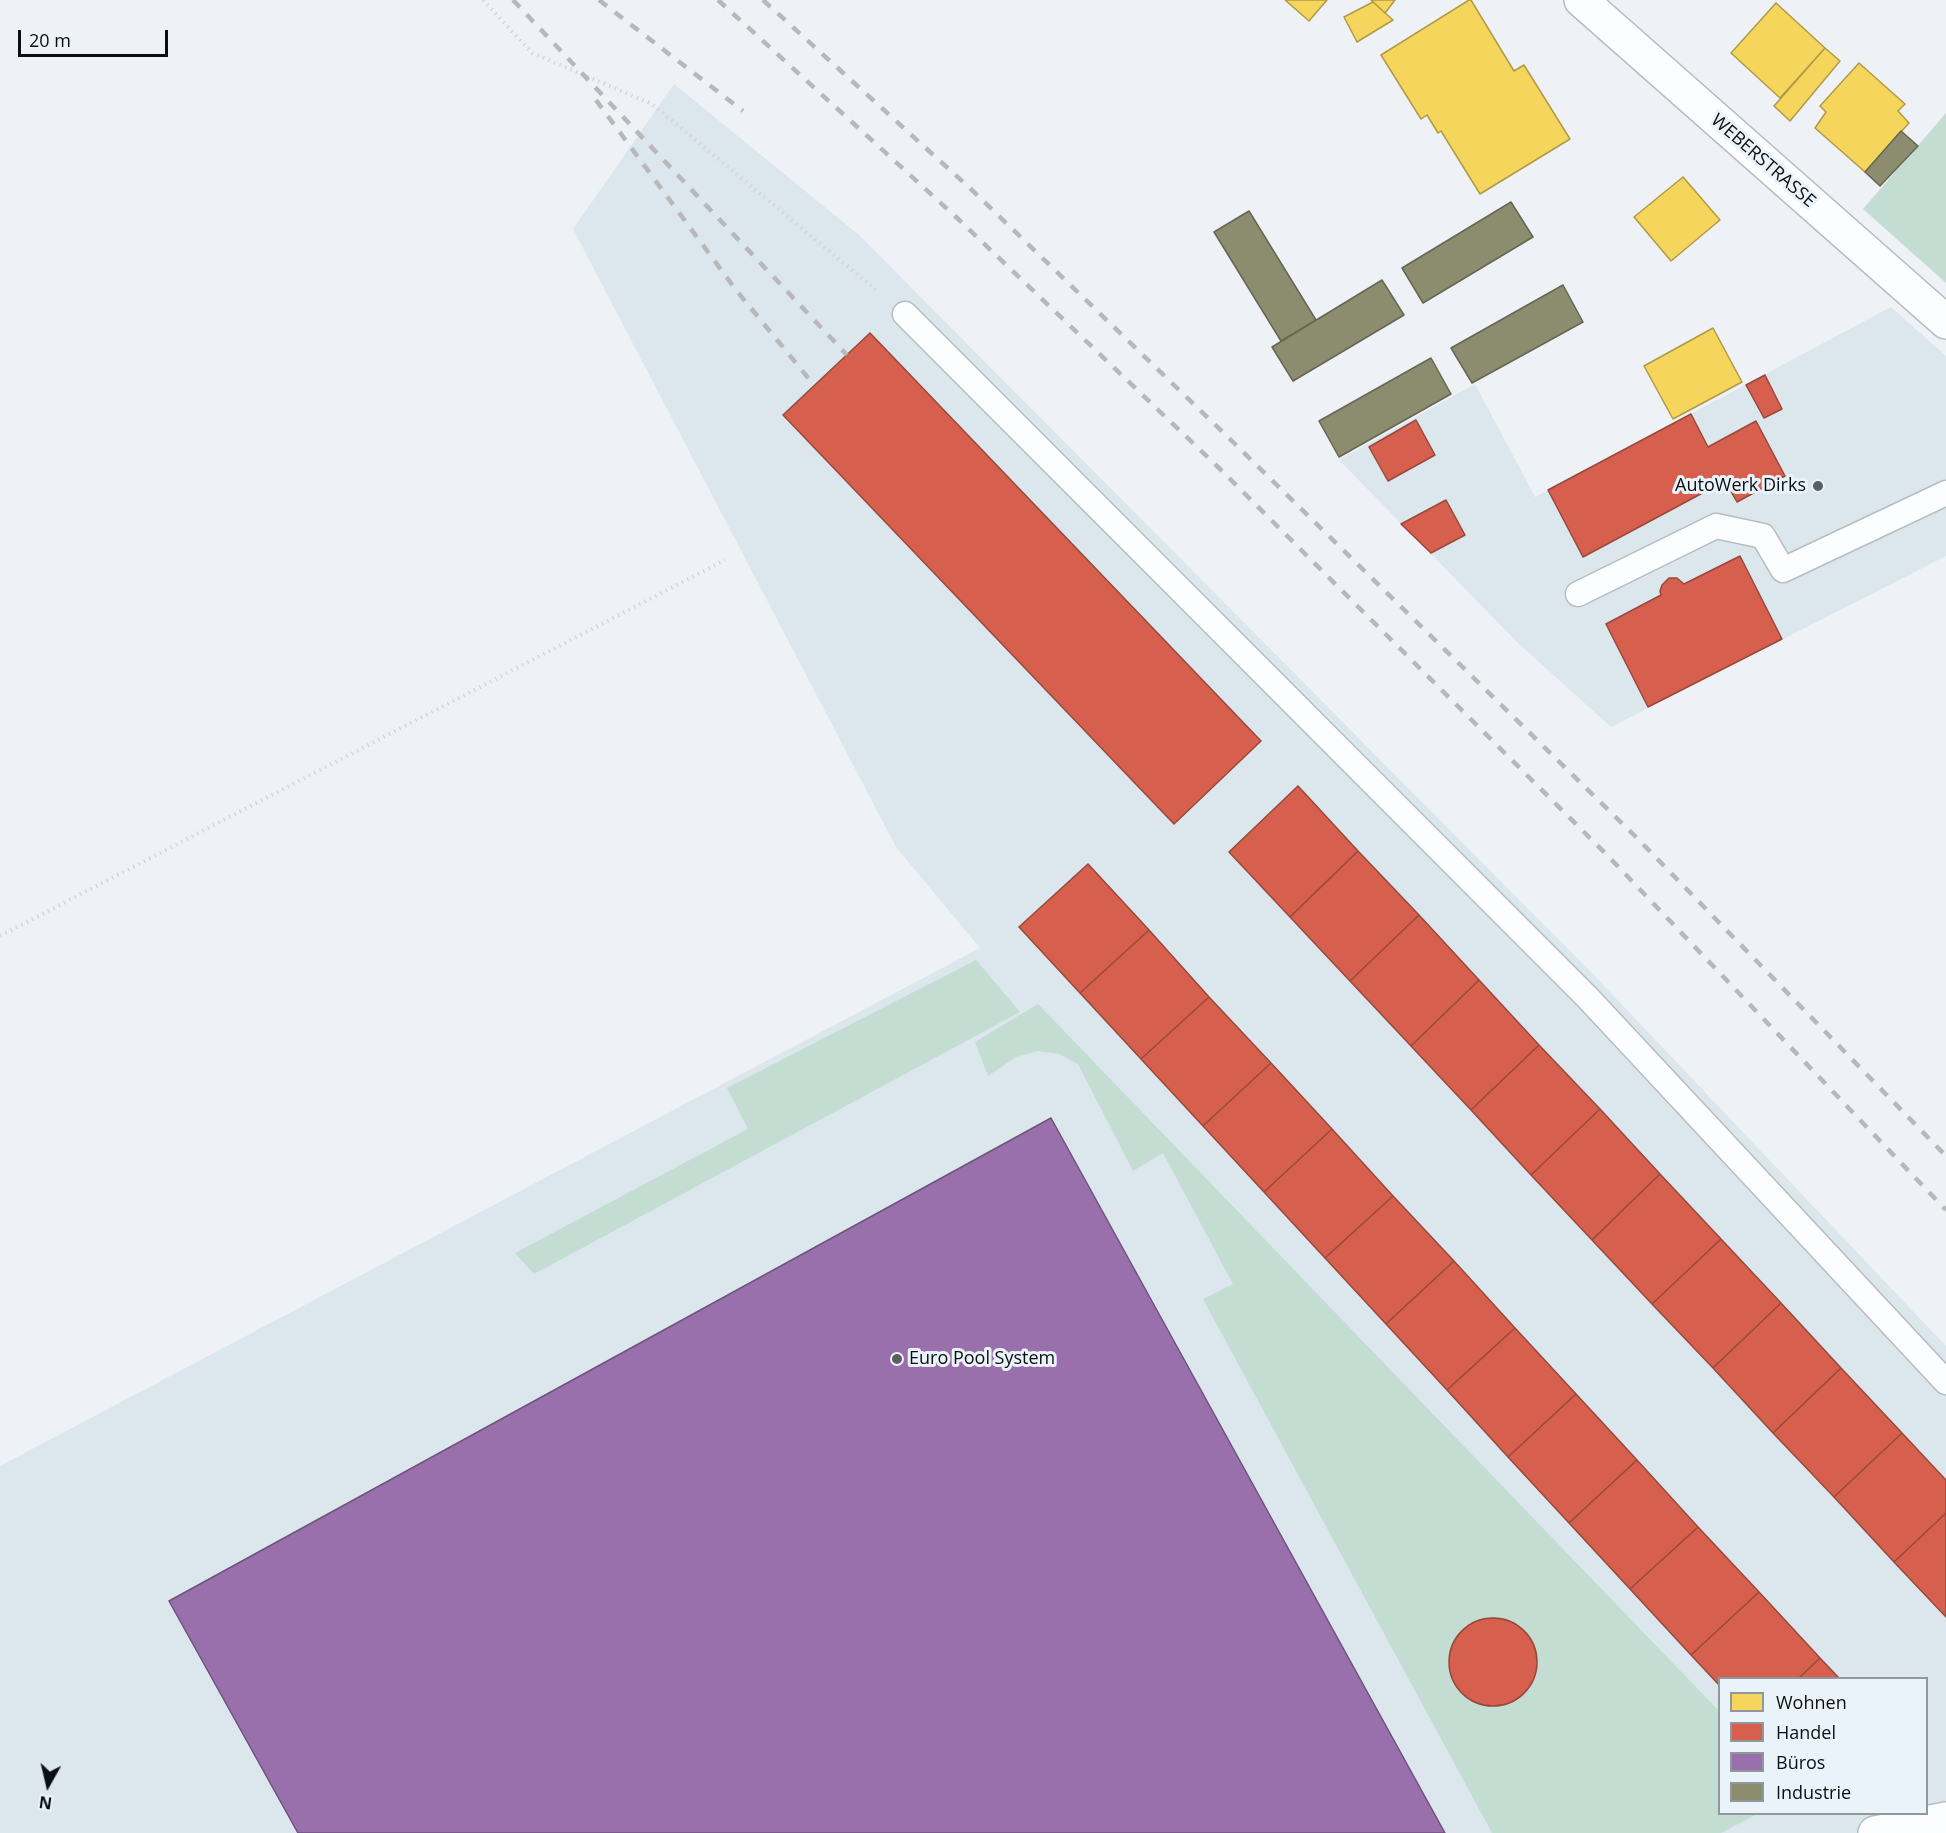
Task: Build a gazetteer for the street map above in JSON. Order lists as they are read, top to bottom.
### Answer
{
  "streets": {
    "street": ["WEBERSTRASSE"]
  },
  "places": ["AutoWerk Dirks", "Euro Pool System"],
  "legend": [
    "Wohnen",
    "Handel",
    "Büros",
    "Industrie"
  ],
  "scale_bar": "20 m",
  "north": "bottom"
}
